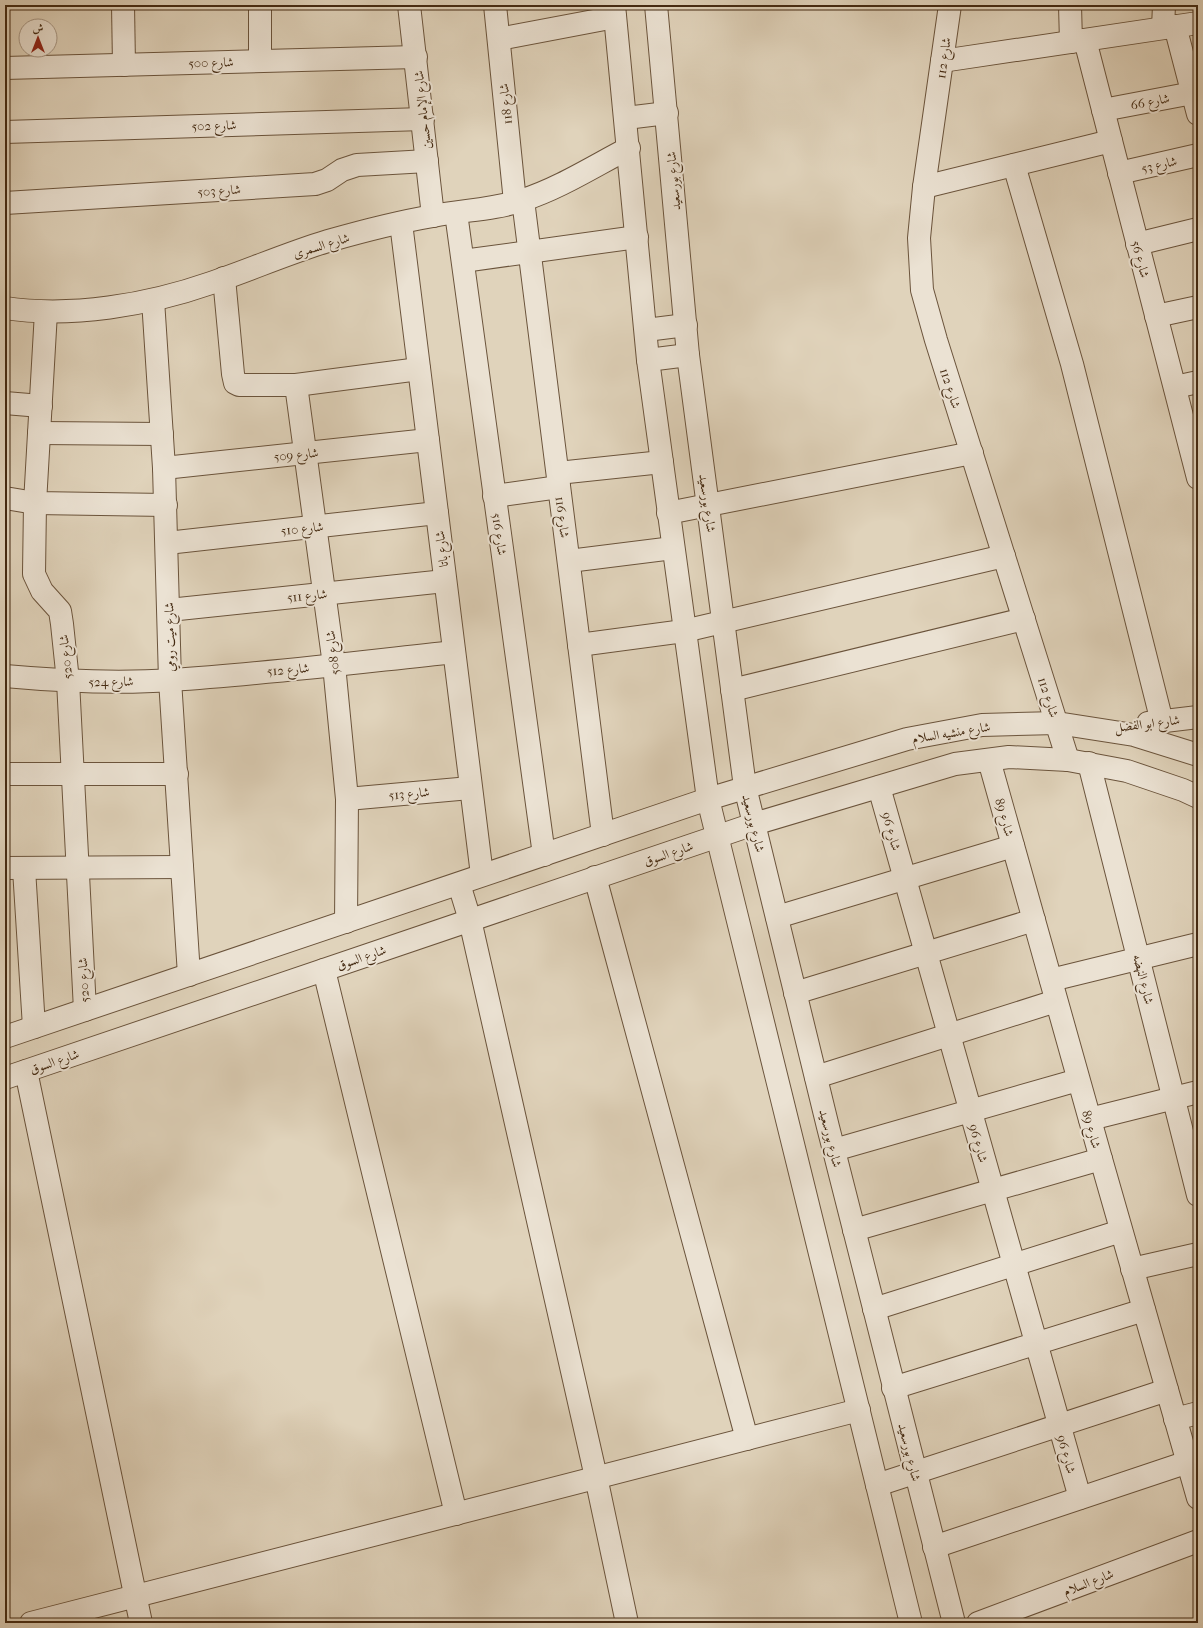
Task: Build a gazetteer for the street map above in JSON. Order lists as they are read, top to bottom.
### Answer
{
  "streets": {
    "street": [
      "شارع 112",
      "شارع 500",
      "شارع 66",
      "شارع 118",
      "شارع الإمام حسين",
      "شارع 502",
      "شارع 53",
      "شارع بورسعيد",
      "شارع 503",
      "شارع السمرى",
      "شارع 56",
      "شارع 509",
      "شارع 116",
      "شارع 510",
      "شارع 516",
      "شارع باتا",
      "شارع 511",
      "شارع ميت رومي",
      "شارع 508",
      "شارع 520",
      "شارع 512",
      "شارع 524",
      "شارع ابو الفضل",
      "شارع منشيه السلام",
      "شارع 513",
      "شارع 89",
      "شارع 96",
      "شارع السوق",
      "شارع النهضه",
      "شارع السلام"
    ]
  },
  "crossings": [
    ["شارع 112", "شارع منشيه السلام"],
    ["شارع 112", "شارع النهضه"],
    ["شارع 500", "شارع الإمام حسين"],
    ["شارع 66", "شارع 56"],
    ["شارع 118", "شارع السمرى"],
    ["شارع 118", "شارع 116"],
    ["شارع الإمام حسين", "شارع 502"],
    ["شارع الإمام حسين", "شارع 503"],
    ["شارع الإمام حسين", "شارع السمرى"],
    ["شارع 53", "شارع 56"],
    ["شارع بورسعيد", "شارع منشيه السلام"],
    ["شارع السمرى", "شارع 116"],
    ["شارع السمرى", "شارع 516"],
    ["شارع السمرى", "شارع باتا"],
    ["شارع السمرى", "شارع ميت رومي"],
    ["شارع السمرى", "شارع 520"],
    ["شارع 509", "شارع باتا"],
    ["شارع 509", "شارع ميت رومي"],
    ["شارع 509", "شارع 508"],
    ["شارع 510", "شارع باتا"],
    ["شارع 510", "شارع ميت رومي"],
    ["شارع 510", "شارع 508"],
    ["شارع باتا", "شارع 511"],
    ["شارع باتا", "شارع 512"],
    ["شارع باتا", "شارع 513"],
    ["شارع 511", "شارع ميت رومي"],
    ["شارع 511", "شارع 508"],
    ["شارع ميت رومي", "شارع 512"],
    ["شارع ميت رومي", "شارع 524"],
    ["شارع 508", "شارع 512"],
    ["شارع 508", "شارع 513"],
    ["شارع 520", "شارع 524"],
    ["شارع 512", "شارع 524"],
    ["شارع ابو الفضل", "شارع منشيه السلام"]
  ],
  "north": "top"
}
